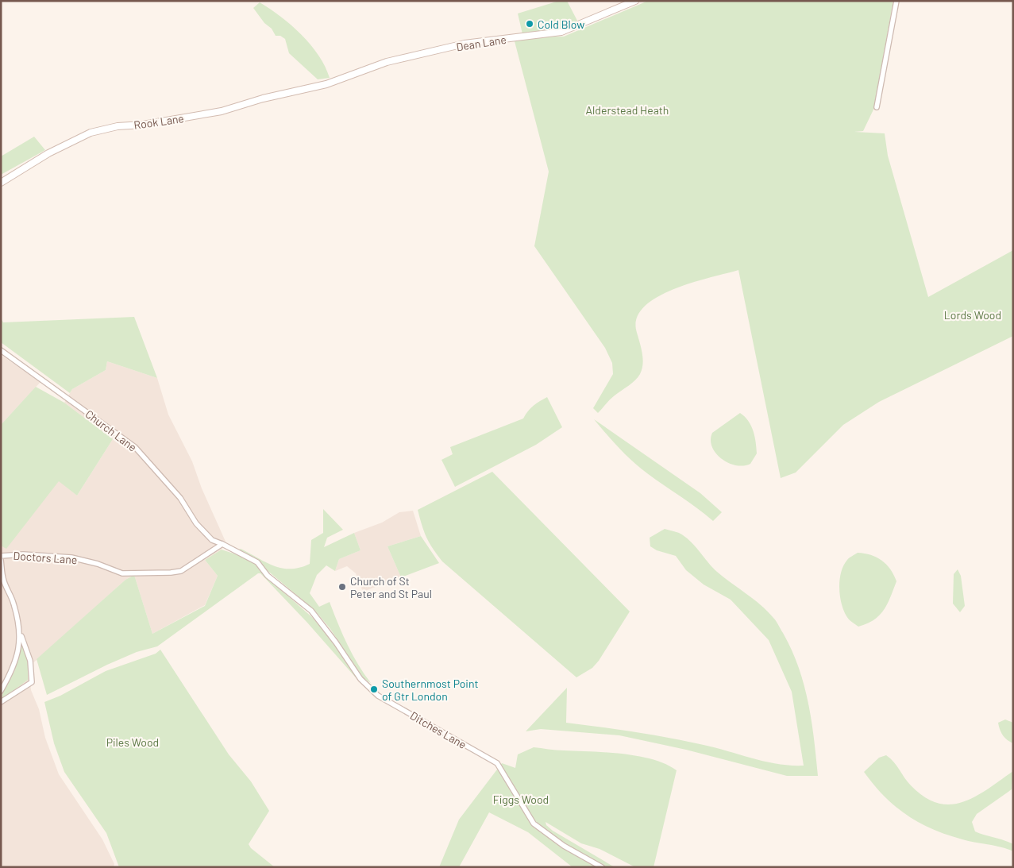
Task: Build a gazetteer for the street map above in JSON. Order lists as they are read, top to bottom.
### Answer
{
  "streets": {
    "main road": ["Dean Lane", "Rook Lane"],
    "street": ["Church Lane", "Doctors Lane", "Ditches Lane"]
  },
  "crossings": [
    ["Dean Lane", "Rook Lane"],
    ["Church Lane", "Doctors Lane"],
    ["Church Lane", "Ditches Lane"],
    ["Doctors Lane", "Ditches Lane"]
  ],
  "parks": [
    "Alderstead Heath",
    "Lords Wood",
    "Piles Wood",
    "Figgs Wood"
  ],
  "places": ["Cold Blow", "Church of St Peter and St Paul", "Southernmost Point of Gtr London"]
}
